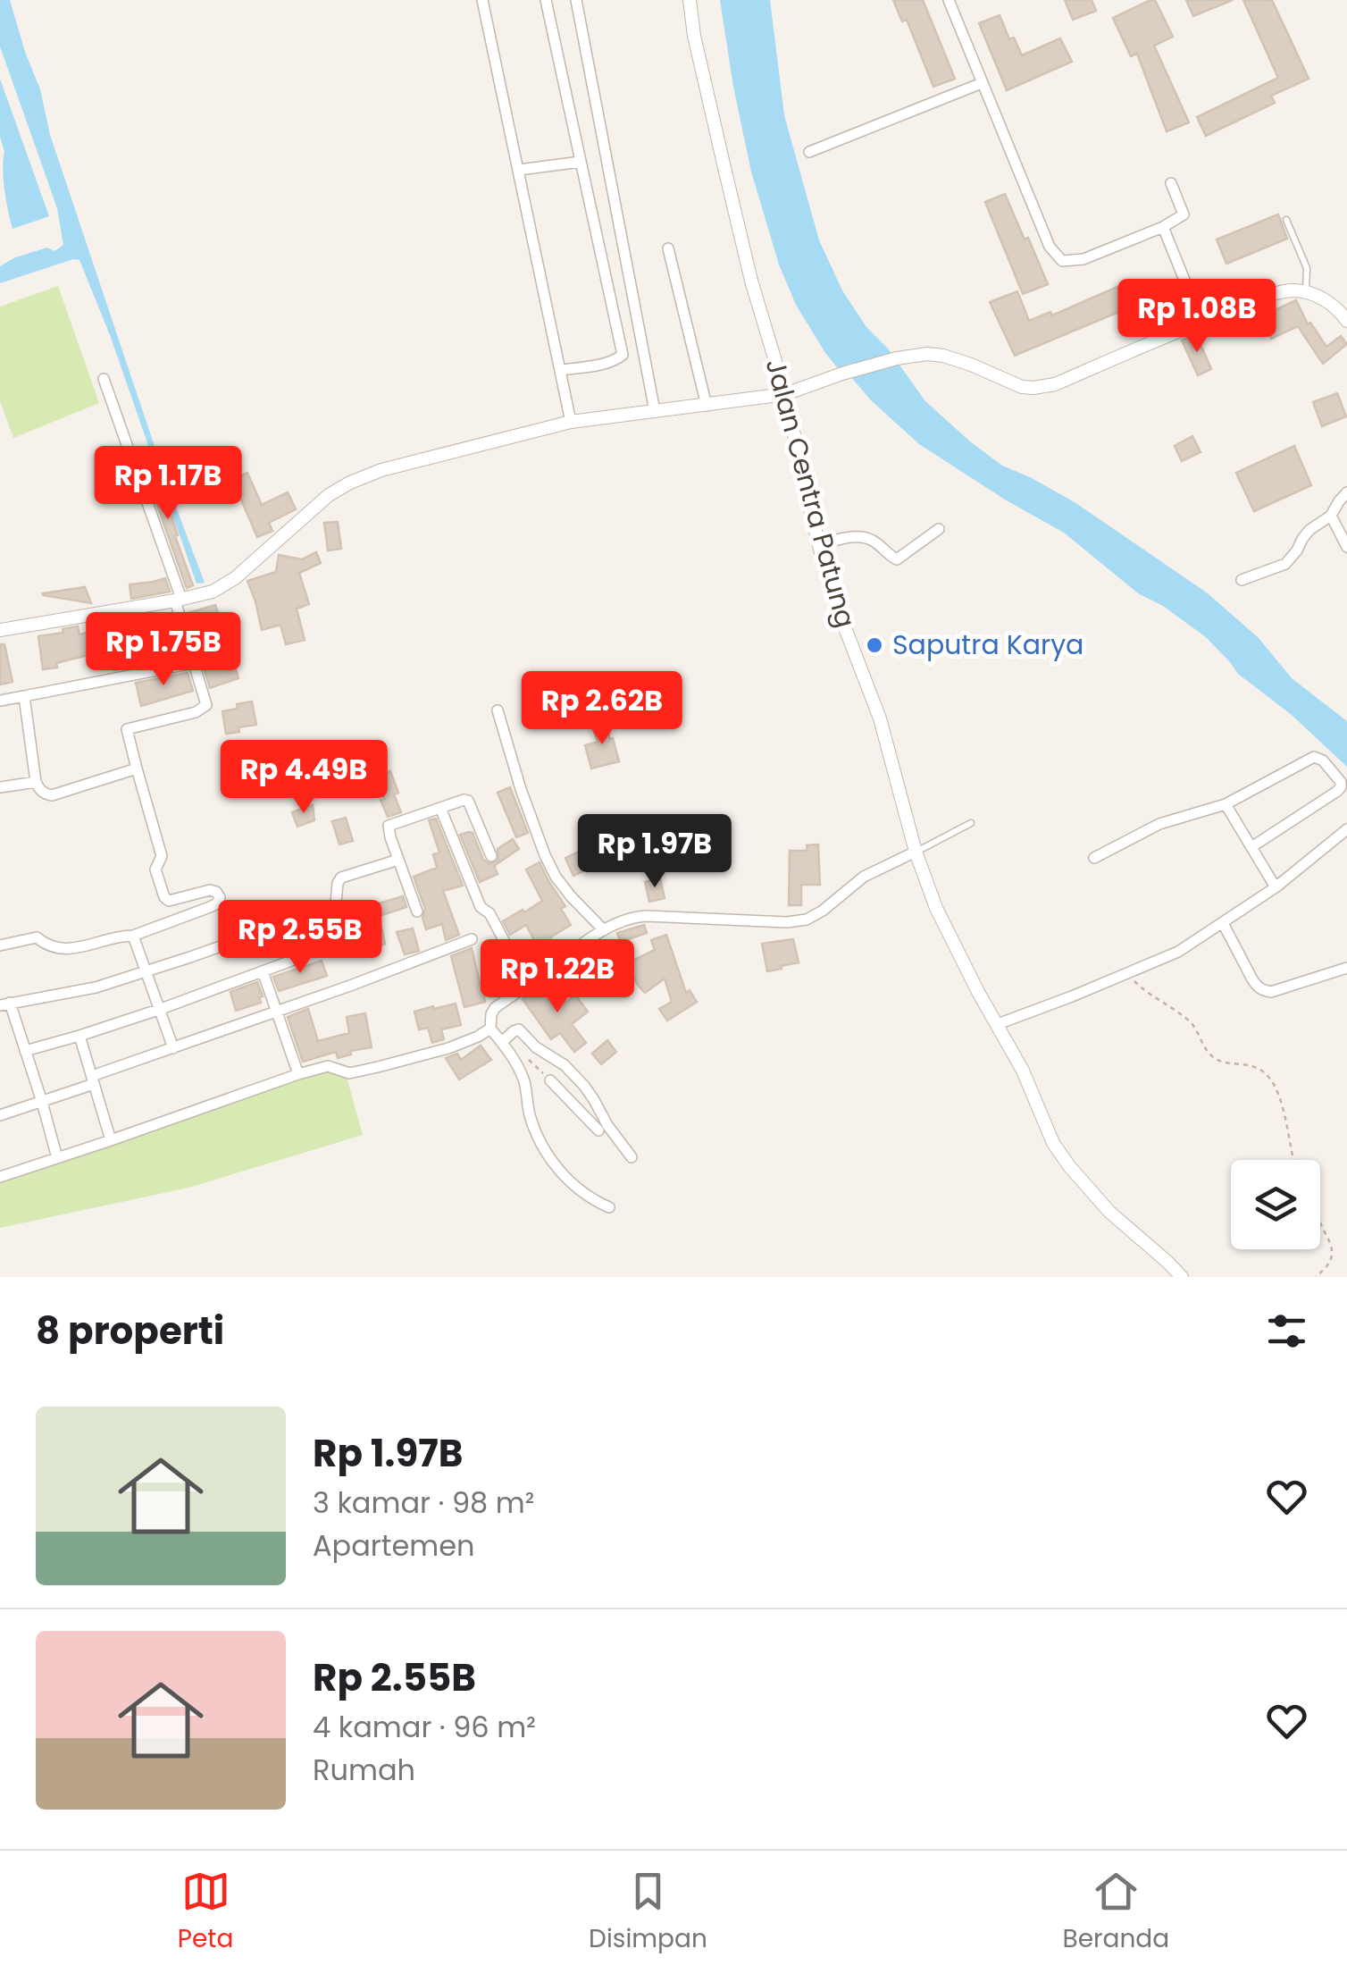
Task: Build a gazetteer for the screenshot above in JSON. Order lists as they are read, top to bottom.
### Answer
{
  "streets": {
    "street": ["Jalan Centra Patung"]
  },
  "places": ["Saputra Karya"],
  "page": {
    "price": [
      "Rp 1.08B",
      "Rp 1.17B",
      "Rp 1.75B",
      "Rp 2.62B",
      "Rp 4.49B",
      "Rp 1.97B",
      "Rp 2.55B",
      "Rp 1.22B"
    ],
    "heading": "8 properti",
    "list": [
      {
        "name": "Rp 1.97B",
        "note": "3 kamar · 98 m² · Apartemen"
      },
      {
        "name": "Rp 2.55B",
        "note": "4 kamar · 96 m² · Rumah"
      }
    ],
    "tabs": ["Peta", "Disimpan", "Beranda"]
  }
}
